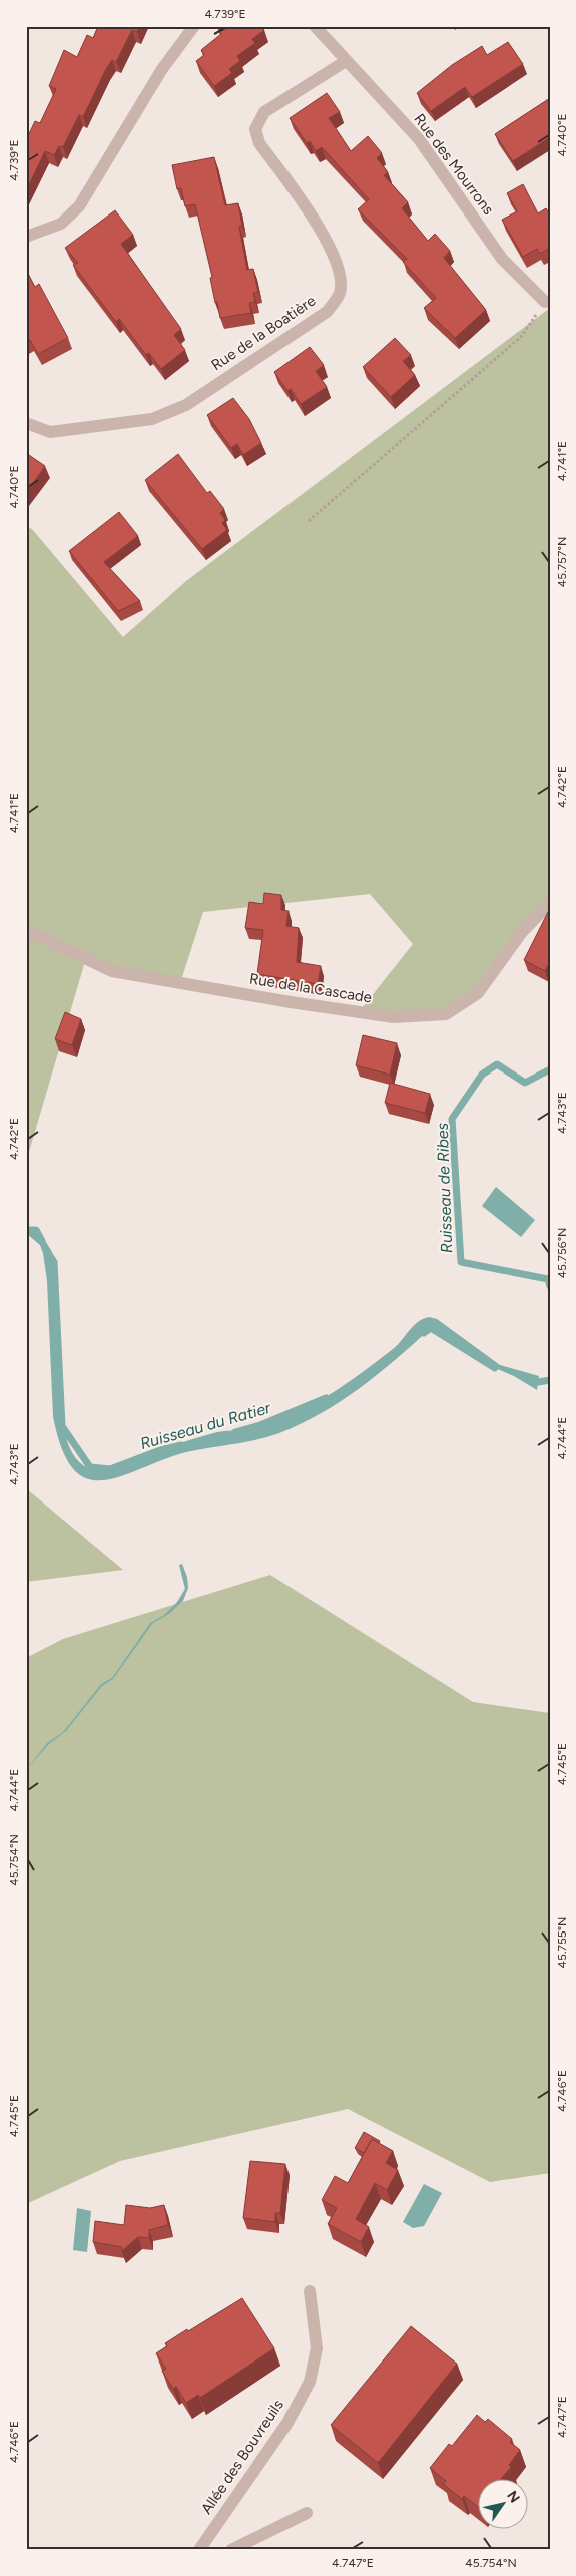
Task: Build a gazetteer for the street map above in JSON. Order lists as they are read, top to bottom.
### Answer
{
  "streets": {
    "street": [
      "Rue des Mourrons",
      "Rue de la Boatière",
      "Rue de la Cascade",
      "Allée des Bouvreuils"
    ]
  },
  "crossings": [
    ["Rue des Mourrons", "Rue de la Boatière"]
  ],
  "water": ["Ruisseau de Ribes", "Ruisseau du Ratier"],
  "north": "top right",
  "coordinates": [
    "4.739°E",
    "4.740°E",
    "4.741°E",
    "45.757°N",
    "4.742°E",
    "4.743°E",
    "45.756°N",
    "4.744°E",
    "4.745°E",
    "45.754°N",
    "45.755°N",
    "4.746°E",
    "4.747°E"
  ]
}
